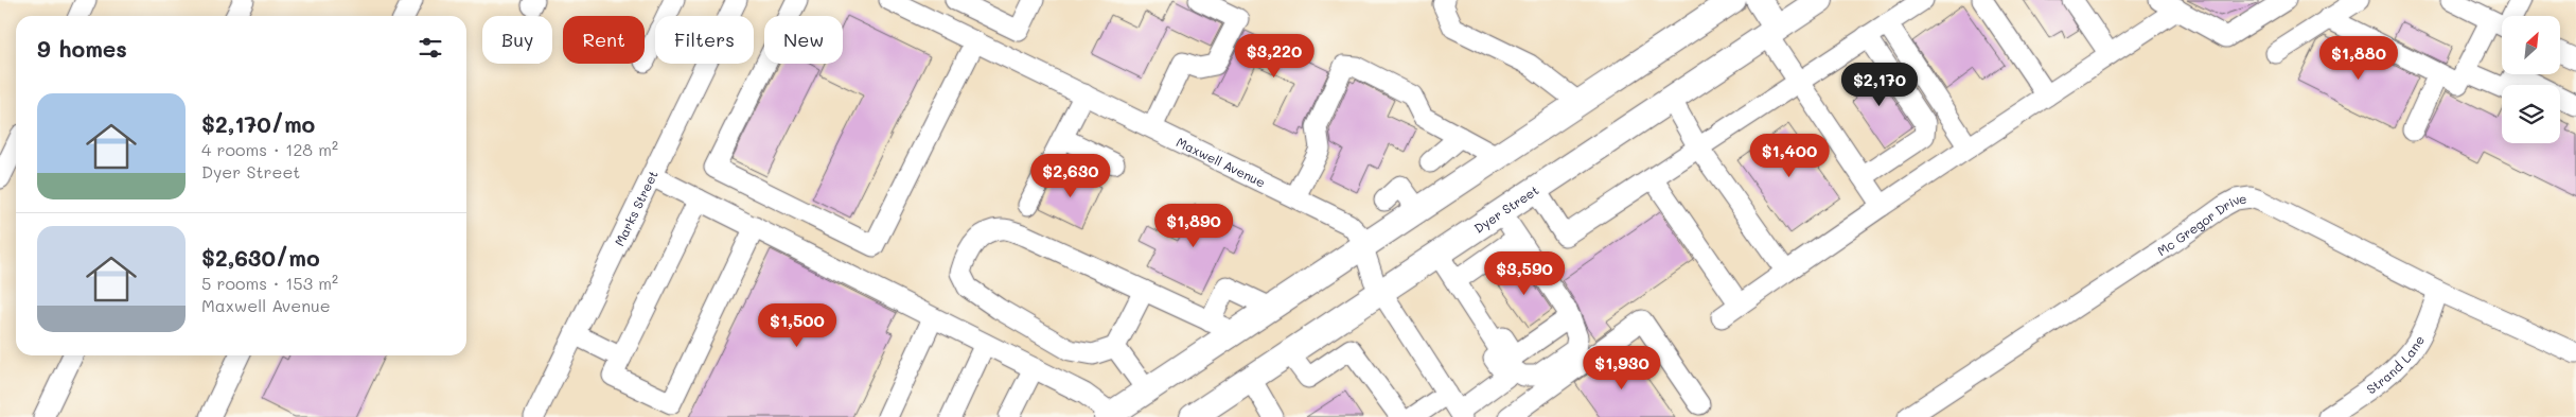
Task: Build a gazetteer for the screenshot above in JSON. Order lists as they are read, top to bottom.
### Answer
{
  "streets": {
    "main road": ["Dyer Street"],
    "street": [
      "Maxwell Avenue",
      "Marks Street",
      "Mc Gregor Drive",
      "Strand Lane"
    ]
  },
  "crossings": [
    ["Maxwell Avenue", "Dyer Street"],
    ["Mc Gregor Drive", "Strand Lane"]
  ],
  "north": "top right",
  "page": {
    "chip": [
      "Buy",
      "Rent",
      "Filters",
      "New"
    ],
    "heading": "9 homes",
    "price": [
      "$3,220",
      "$1,880",
      "$2,170",
      "$1,400",
      "$2,630",
      "$1,890",
      "$3,590",
      "$1,500",
      "$1,930"
    ],
    "list": [
      {
        "name": "$2,170/mo",
        "note": "4 rooms · 128 m² · Dyer Street"
      },
      {
        "name": "$2,630/mo",
        "note": "5 rooms · 153 m² · Maxwell Avenue"
      }
    ]
  }
}
